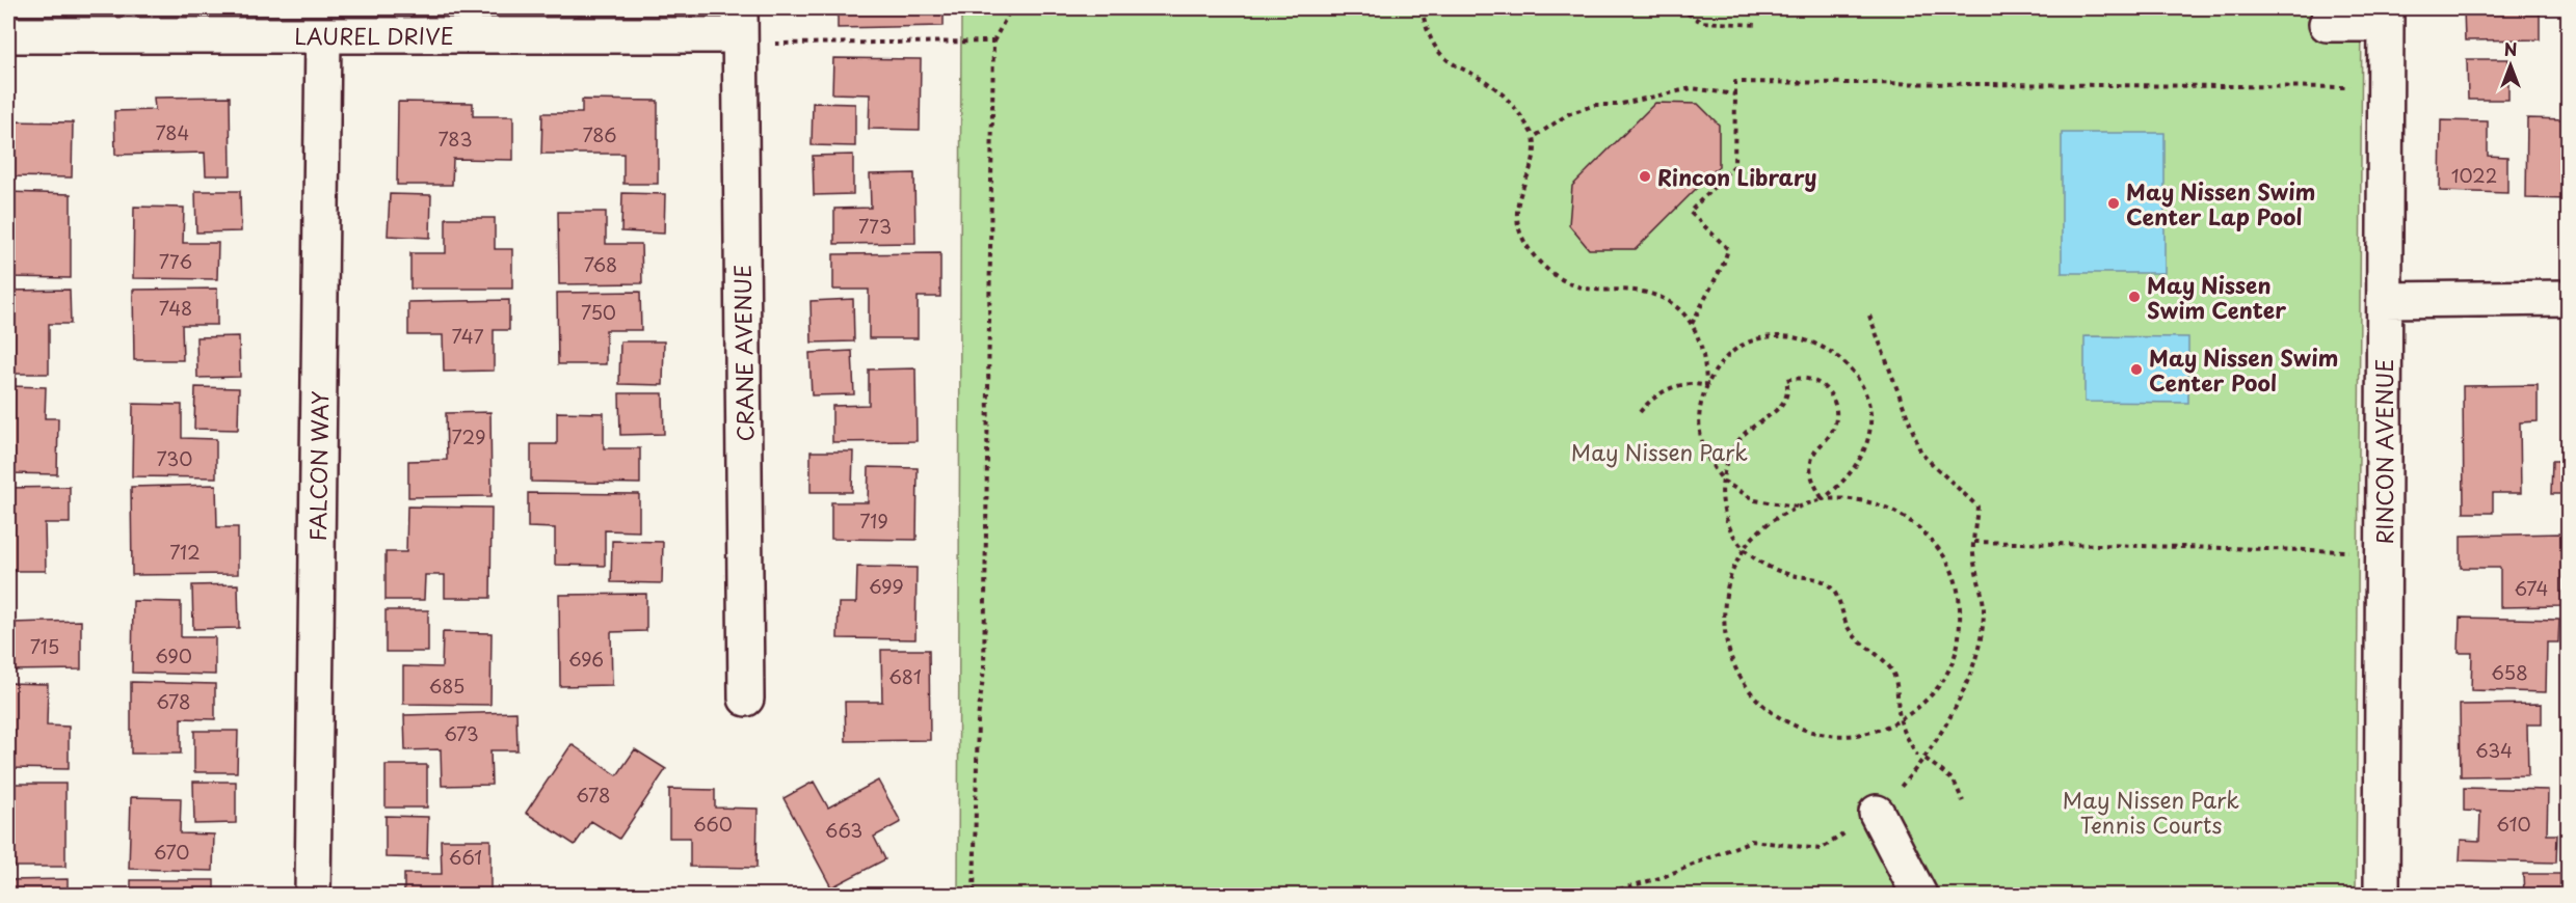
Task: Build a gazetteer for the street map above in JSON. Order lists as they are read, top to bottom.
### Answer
{
  "streets": {
    "street": [
      "LAUREL DRIVE",
      "CRANE AVENUE",
      "RINCON AVENUE",
      "FALCON WAY"
    ]
  },
  "crossings": [
    ["LAUREL DRIVE", "CRANE AVENUE"],
    ["LAUREL DRIVE", "FALCON WAY"]
  ],
  "parks": ["May Nissen Park", "May Nissen Park Tennis Courts"],
  "places": [
    "Rincon Library",
    "May Nissen Swim Center Lap Pool",
    "May Nissen Swim Center",
    "May Nissen Swim Center Pool"
  ],
  "house_numbers": [
    "784",
    "786",
    "783",
    "1022",
    "773",
    "776",
    "768",
    "748",
    "750",
    "747",
    "729",
    "730",
    "719",
    "712",
    "699",
    "674",
    "715",
    "690",
    "696",
    "658",
    "681",
    "685",
    "678",
    "673",
    "634",
    "678",
    "660",
    "610",
    "663",
    "670",
    "661"
  ],
  "north": "top"
}
